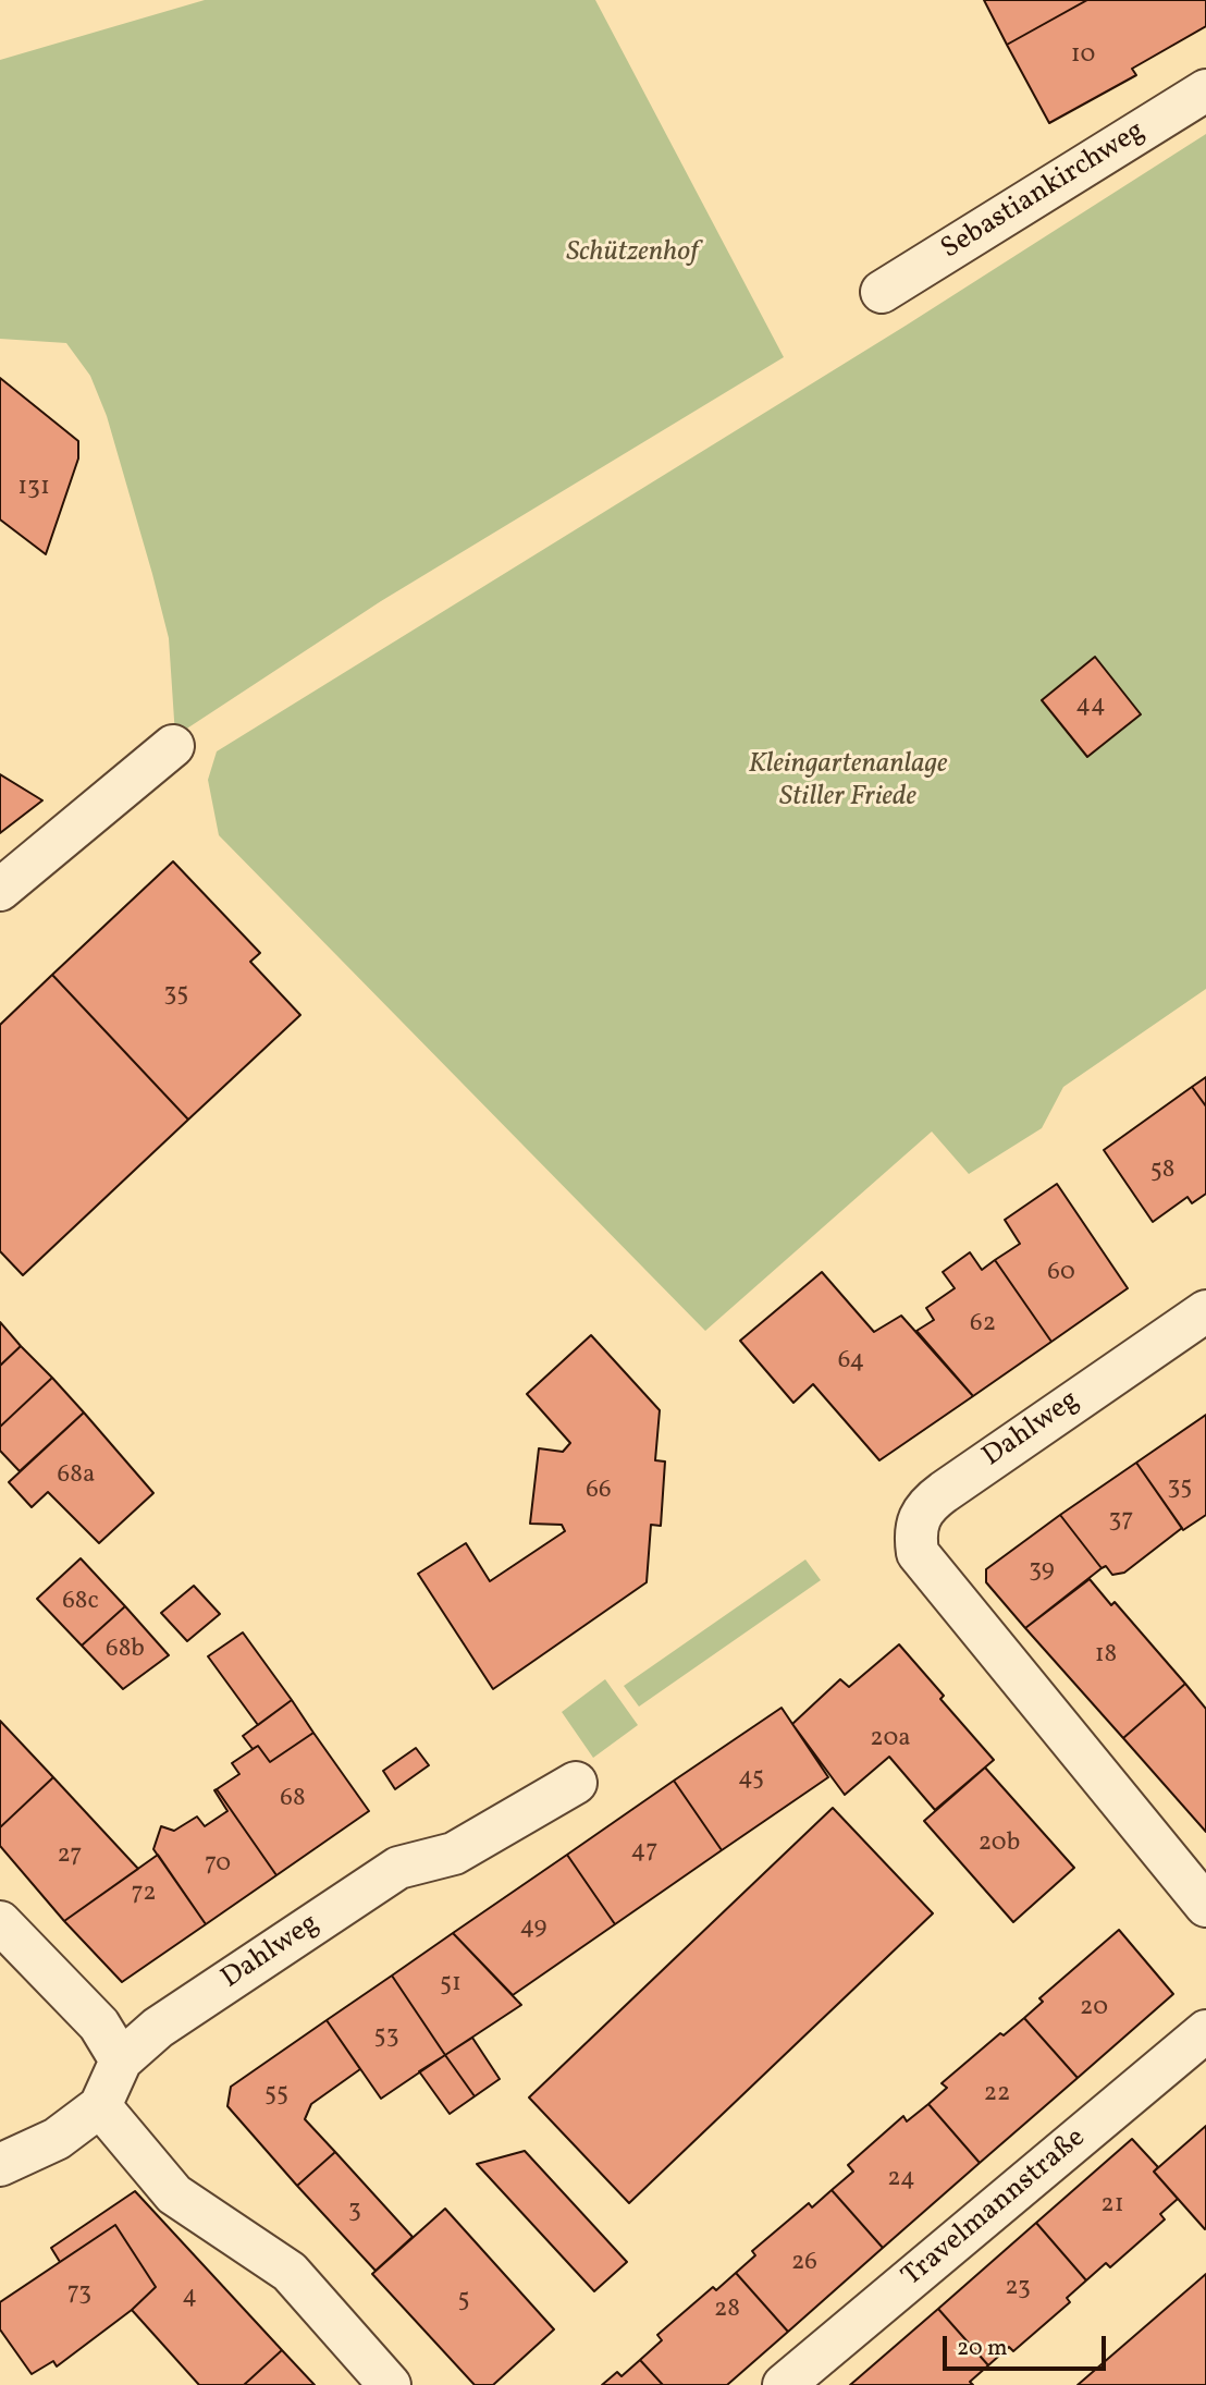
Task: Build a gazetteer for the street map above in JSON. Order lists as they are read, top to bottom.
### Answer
{
  "streets": {
    "street": ["Sebastiankirchweg", "Dahlweg", "Travelmannstraße"]
  },
  "parks": ["Schützenhof", "Kleingartenanlage Stiller Friede"],
  "house_numbers": [
    "10",
    "131",
    "44",
    "35",
    "58",
    "60",
    "62",
    "64",
    "68a",
    "35",
    "66",
    "37",
    "39",
    "68c",
    "68b",
    "18",
    "20a",
    "45",
    "68",
    "20b",
    "47",
    "27",
    "70",
    "72",
    "49",
    "51",
    "20",
    "53",
    "55",
    "22",
    "24",
    "21",
    "3",
    "26",
    "23",
    "73",
    "4",
    "5",
    "28"
  ],
  "scale_bar": "20 m"
}
